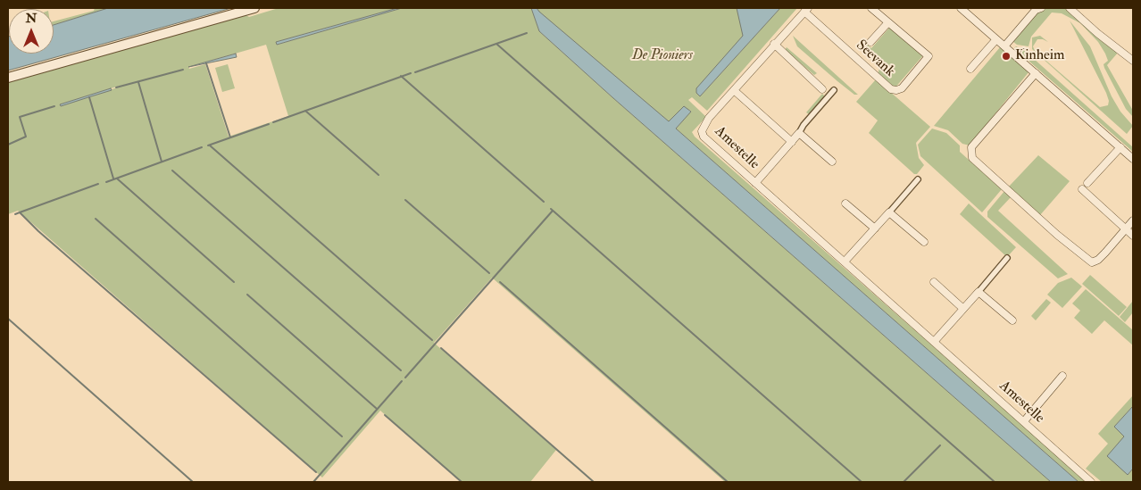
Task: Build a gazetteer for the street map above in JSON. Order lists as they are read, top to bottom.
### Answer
{
  "streets": {
    "street": ["Seevank", "Amestelle"]
  },
  "crossings": [
    ["Seevank", "Amestelle"]
  ],
  "parks": ["De Pioniers"],
  "places": ["Kinheim"],
  "north": "top"
}
